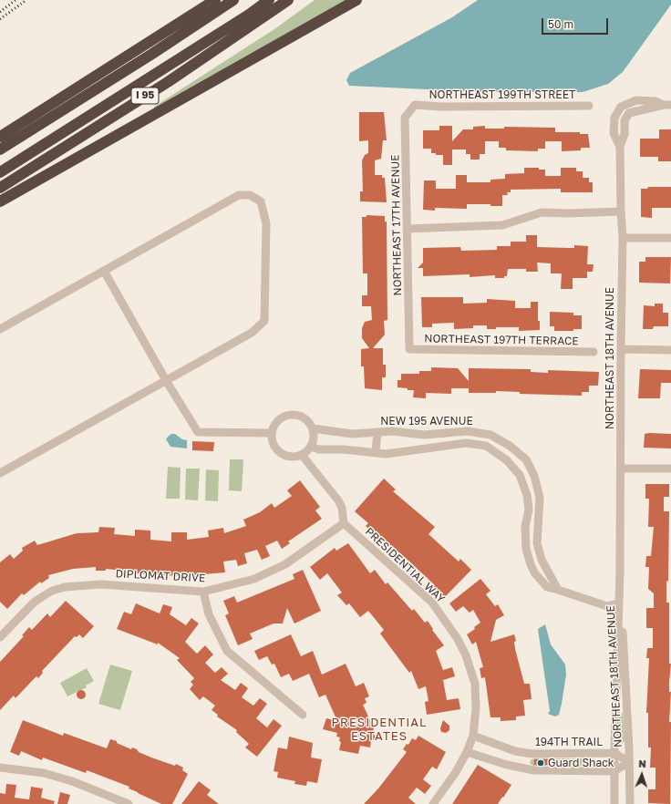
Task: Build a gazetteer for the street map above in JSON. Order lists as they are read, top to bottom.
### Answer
{
  "streets": {
    "highway": ["I 95"],
    "street": [
      "NORTHEAST 199TH STREET",
      "NORTHEAST 17TH AVENUE",
      "NORTHEAST 197TH TERRACE",
      "NORTHEAST 18TH AVENUE",
      "NEW 195 AVENUE",
      "PRESIDENTIAL WAY",
      "DIPLOMAT DRIVE",
      "194TH TRAIL"
    ]
  },
  "crossings": [
    ["NORTHEAST 199TH STREET", "NORTHEAST 17TH AVENUE"],
    ["NORTHEAST 17TH AVENUE", "NORTHEAST 197TH TERRACE"],
    ["NORTHEAST 18TH AVENUE", "NEW 195 AVENUE"],
    ["NORTHEAST 18TH AVENUE", "194TH TRAIL"],
    ["PRESIDENTIAL WAY", "DIPLOMAT DRIVE"],
    ["PRESIDENTIAL WAY", "194TH TRAIL"]
  ],
  "districts": ["PRESIDENTIAL ESTATES"],
  "places": ["Guard Shack"],
  "scale_bar": "50 m",
  "north": "top"
}
